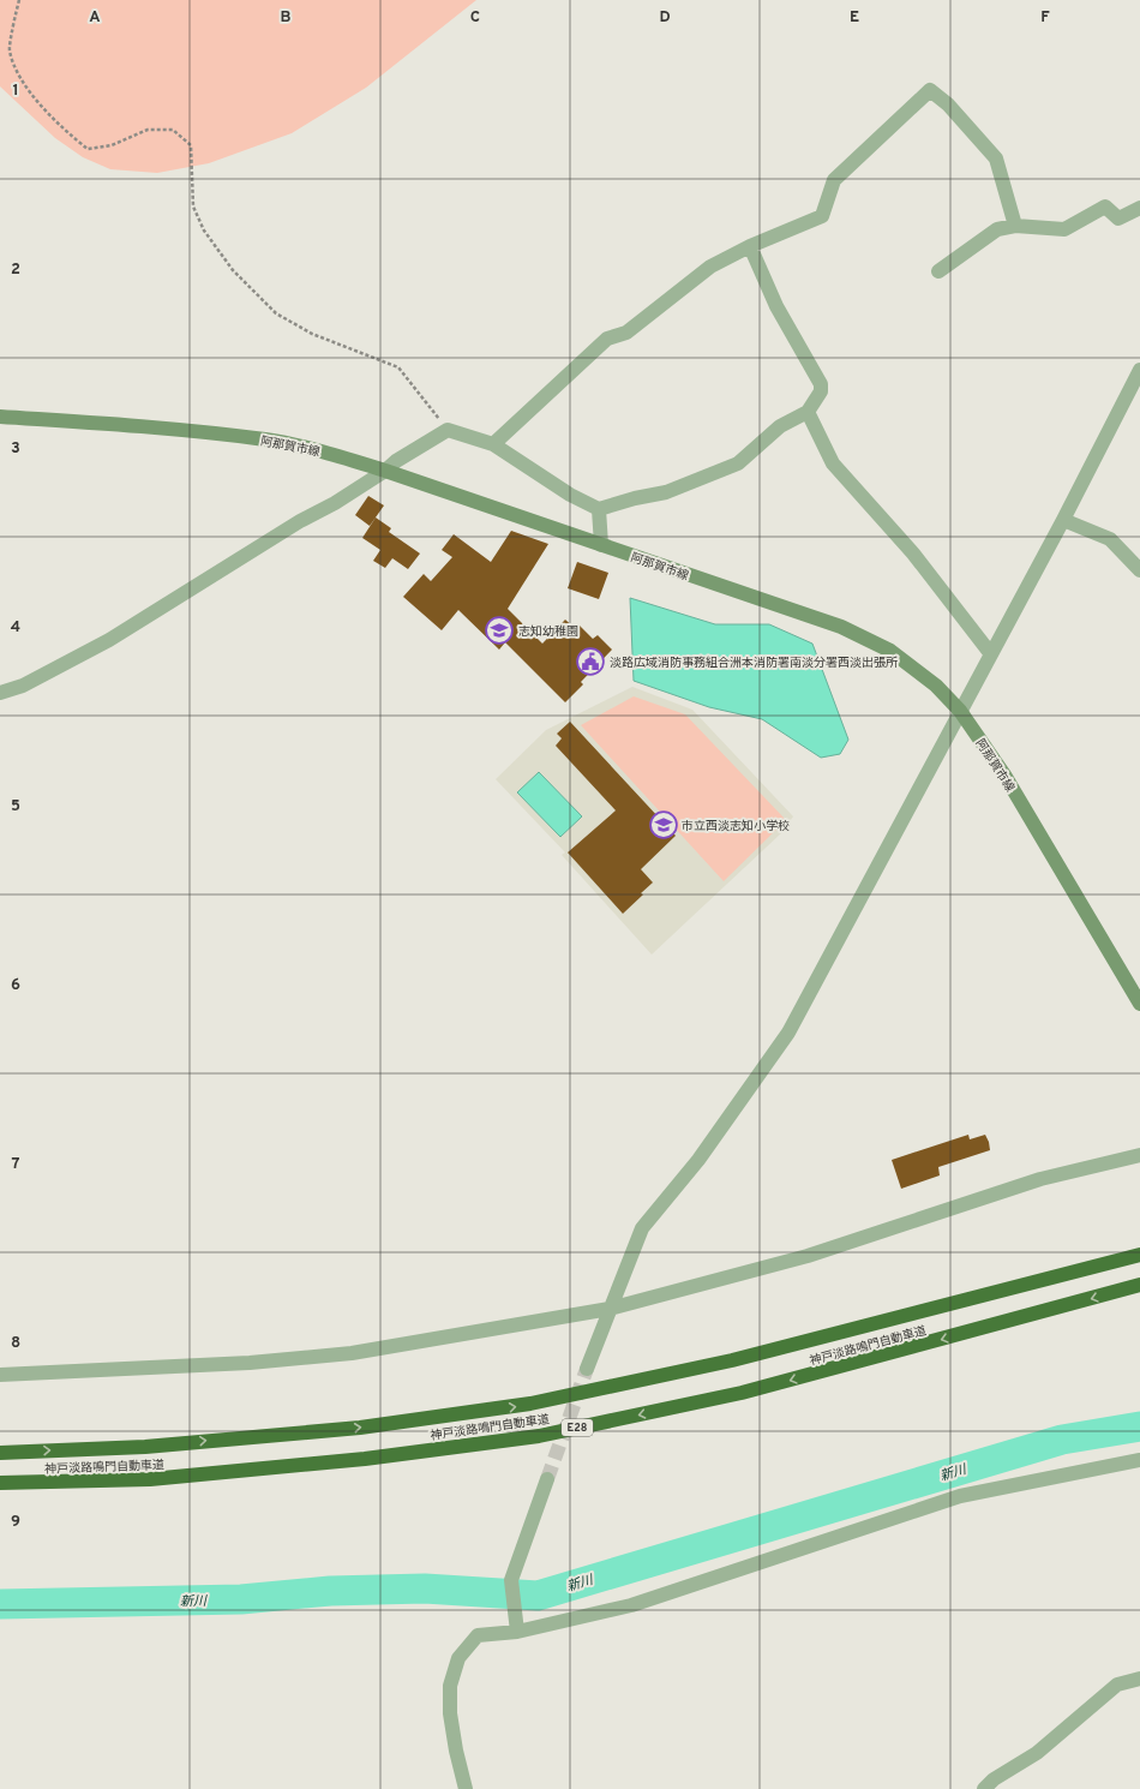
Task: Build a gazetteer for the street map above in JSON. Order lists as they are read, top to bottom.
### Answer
{
  "streets": {
    "highway": ["神戸淡路鳴門自動車道", "E28"],
    "main road": ["阿那賀市線"]
  },
  "water": ["新川"],
  "places": {
    "school or university": ["志知幼稚園", "市立西淡志知小学校"],
    "public building": ["淡路広域消防事務組合洲本消防署南淡分署西淡出張所"]
  },
  "grid": {
    "columns": [
      "A",
      "B",
      "C",
      "D",
      "E",
      "F"
    ],
    "rows": [
      "1",
      "2",
      "3",
      "4",
      "5",
      "6",
      "7",
      "8",
      "9"
    ]
  }
}
